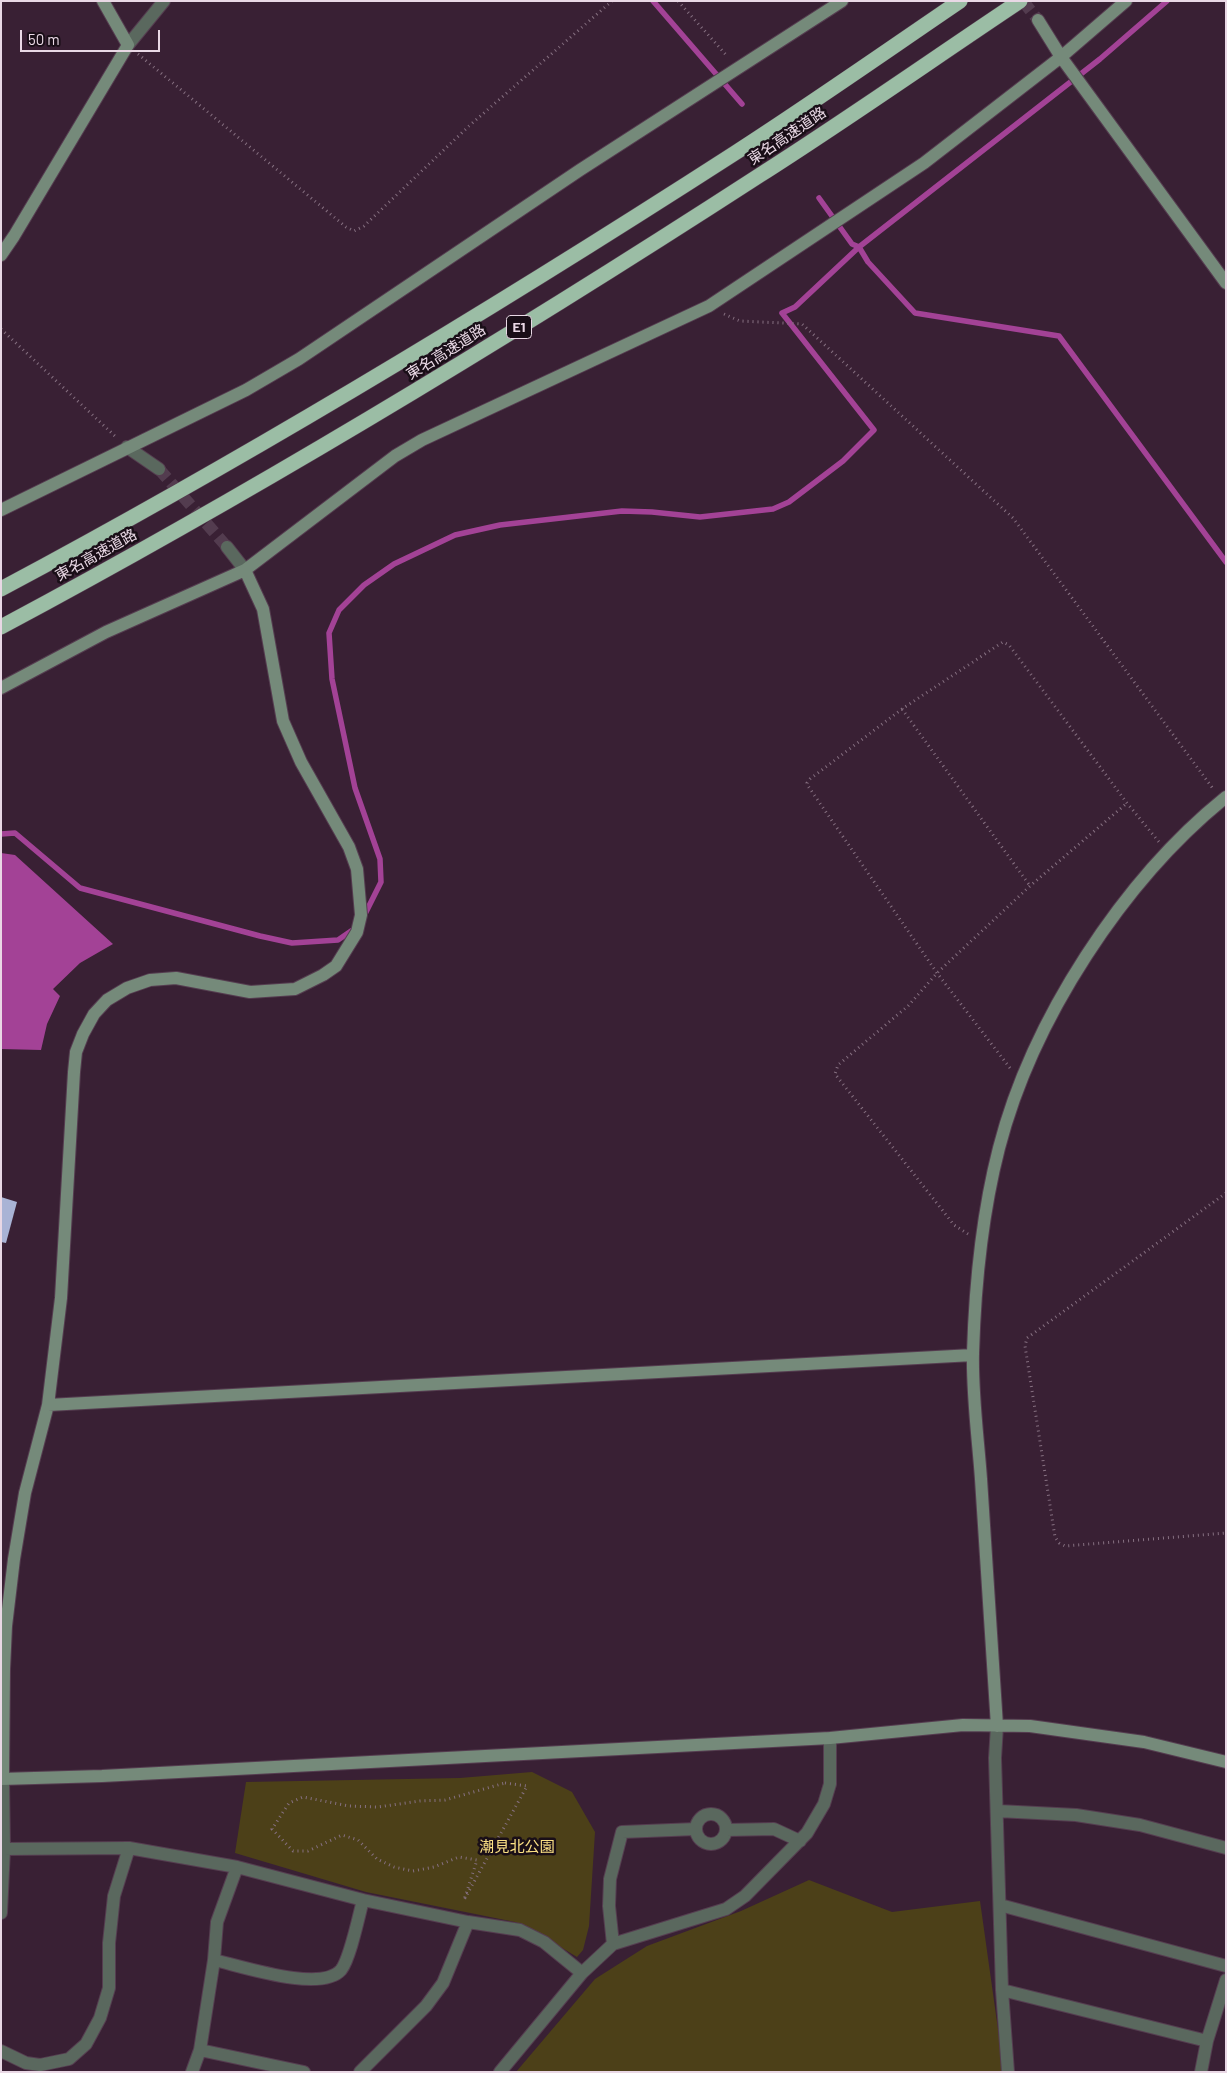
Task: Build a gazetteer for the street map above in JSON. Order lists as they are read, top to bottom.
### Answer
{
  "streets": {
    "highway": ["東名高速道路", "E1"]
  },
  "parks": ["潮見北公園"],
  "scale_bar": "50 m"
}
